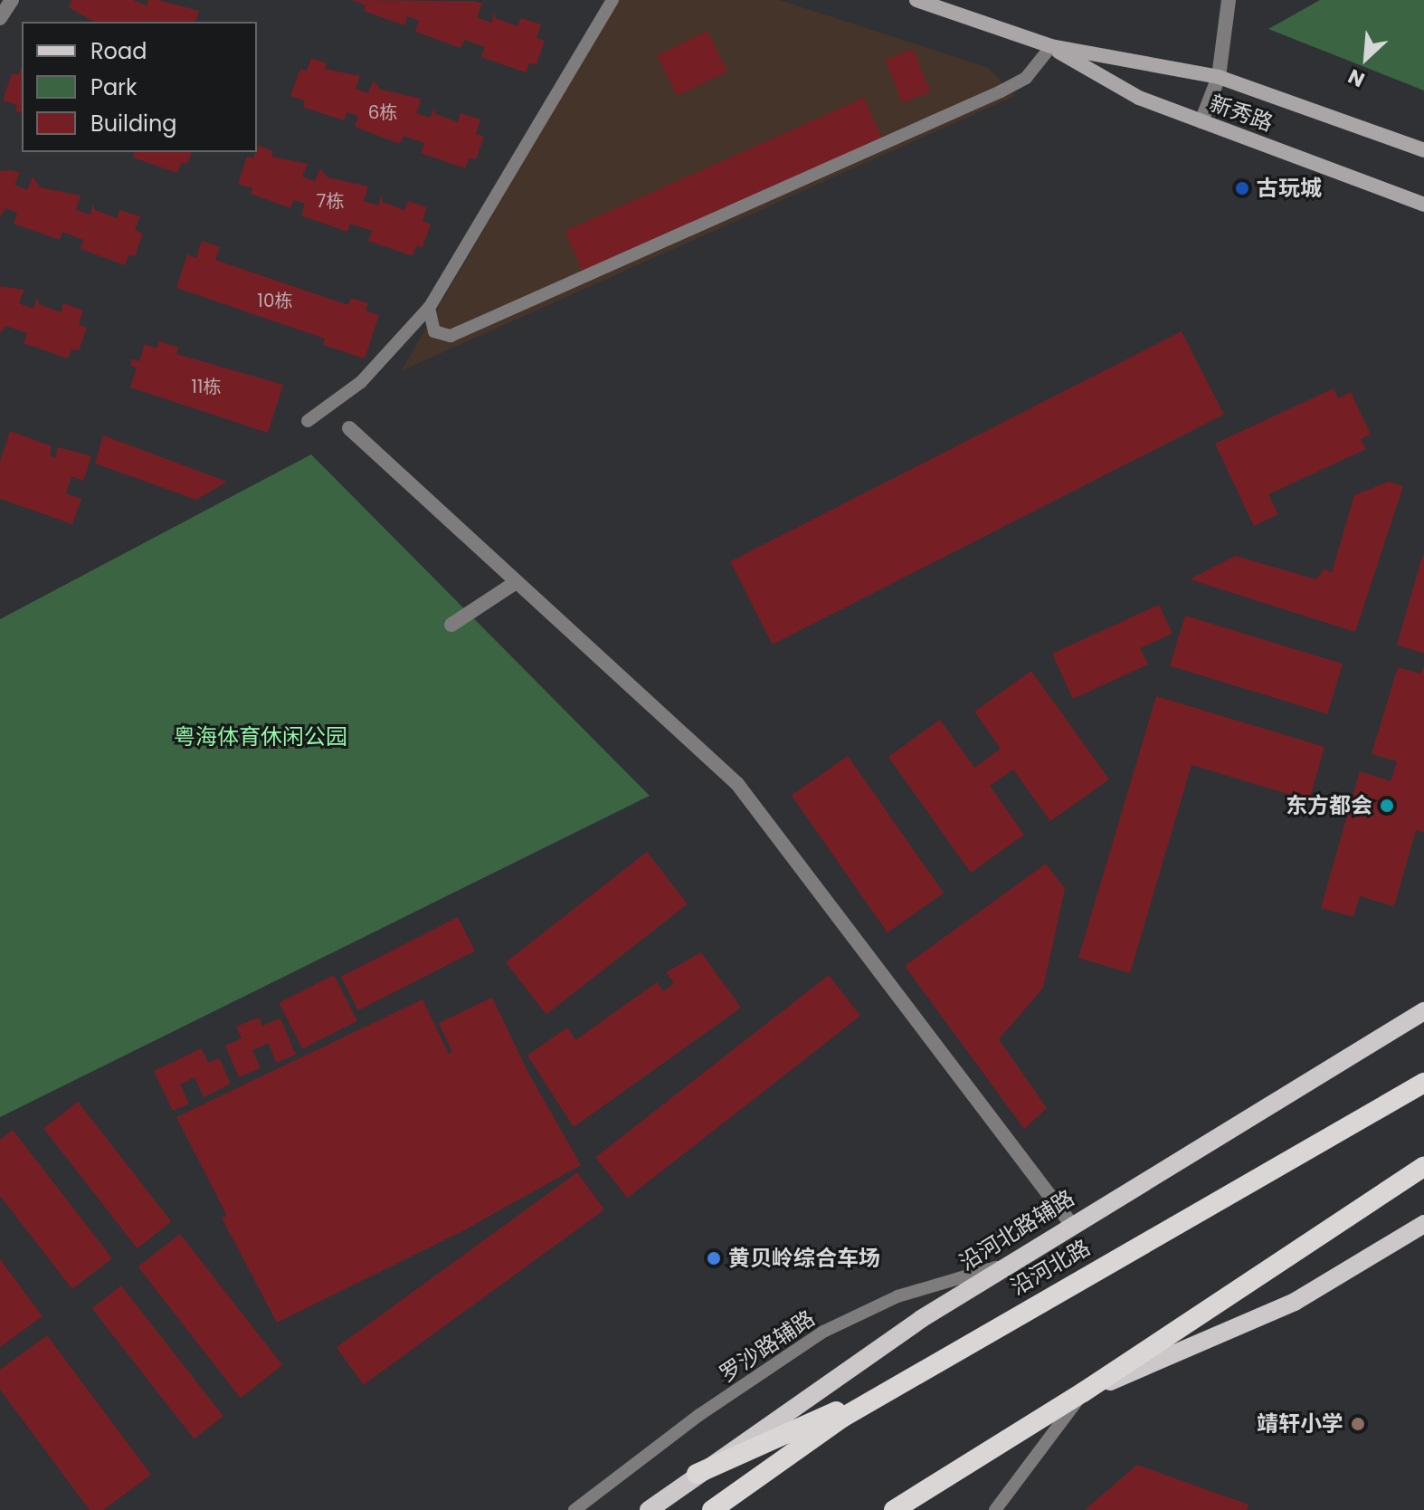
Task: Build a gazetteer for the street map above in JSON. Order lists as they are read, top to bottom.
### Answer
{
  "streets": {
    "highway": ["沿河北路"],
    "main road": ["新秀路", "沿河北路辅路"],
    "lane": ["罗沙路辅路"]
  },
  "crossings": [
    ["沿河北路辅路", "罗沙路辅路"]
  ],
  "parks": ["粤海体育休闲公园"],
  "places": [
    "古玩城",
    "东方都会",
    "黄贝岭综合车场",
    "靖轩小学"
  ],
  "house_numbers": [
    "6栋",
    "7栋",
    "10栋",
    "11栋"
  ],
  "legend": ["Road", "Park", "Building"],
  "north": "bottom left"
}
